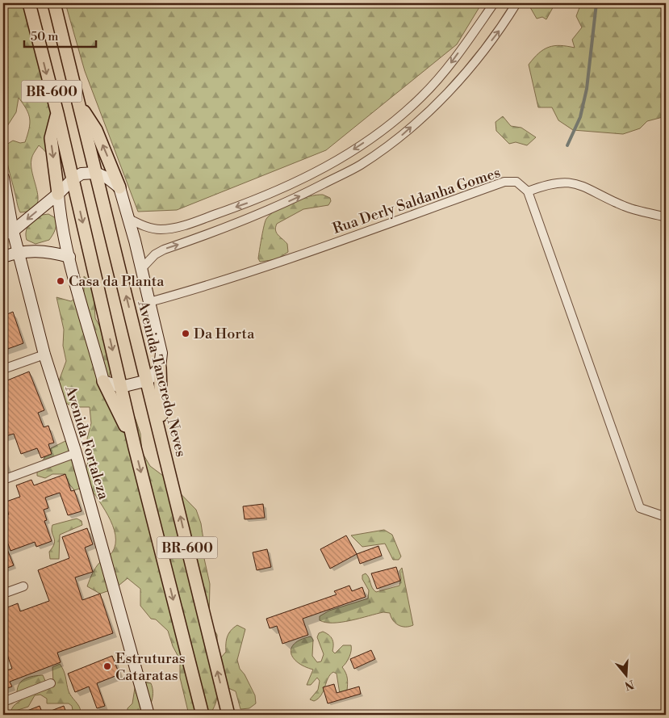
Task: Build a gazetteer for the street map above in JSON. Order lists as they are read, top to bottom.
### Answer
{
  "streets": {
    "main road": ["BR-600", "Avenida Tancredo Neves"],
    "street": ["Rua Derly Saldanha Gomes", "Avenida Fortaleza"]
  },
  "places": ["Casa da Planta", "Da Horta", "Estruturas Cataratas"],
  "scale_bar": "50 m",
  "north": "bottom"
}
